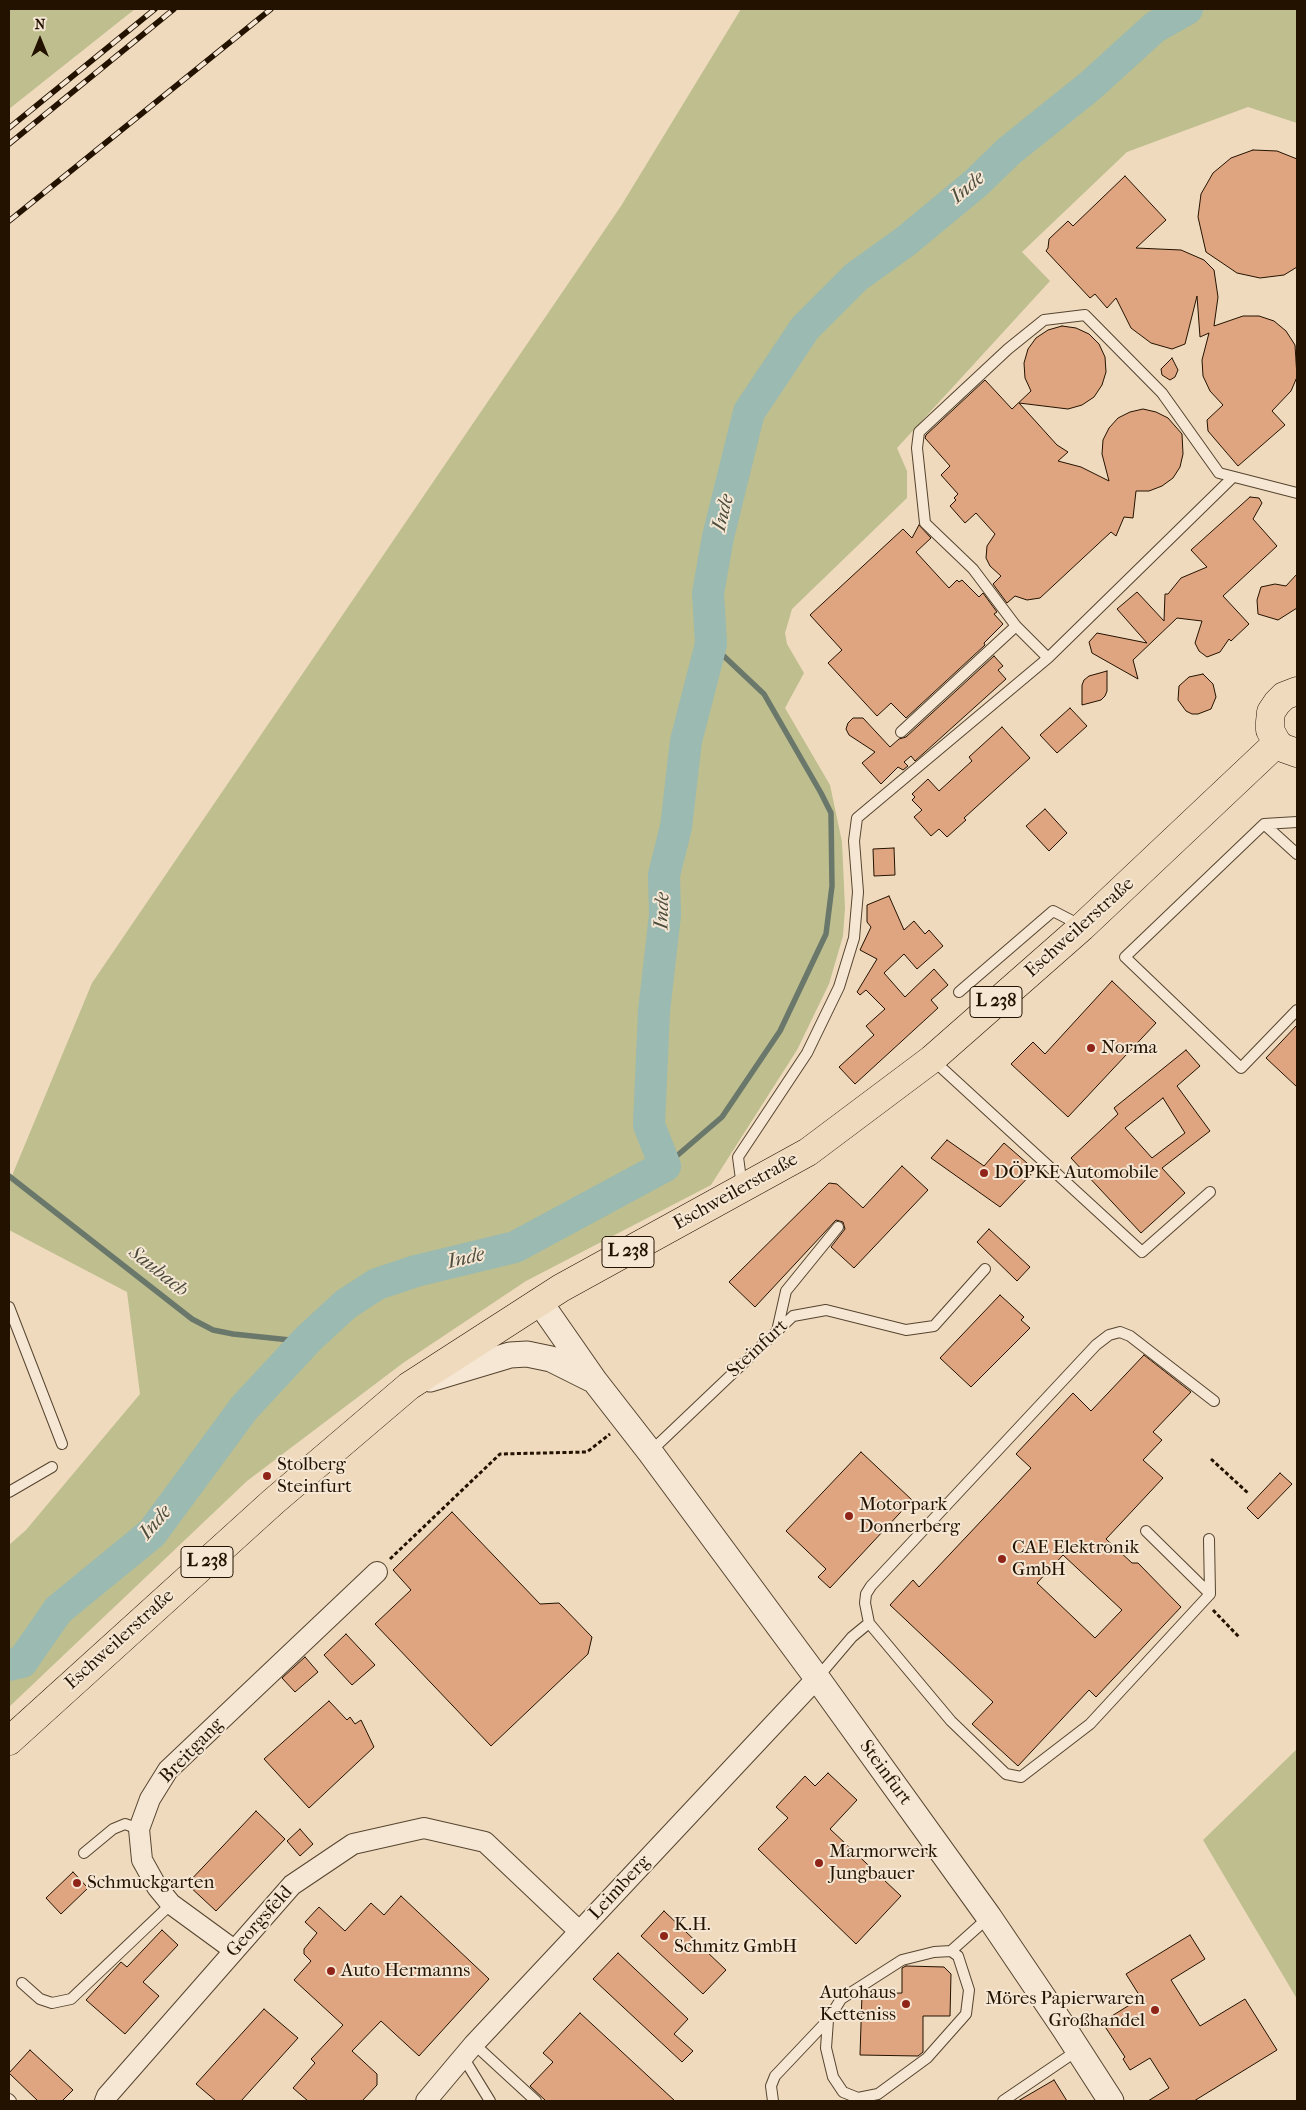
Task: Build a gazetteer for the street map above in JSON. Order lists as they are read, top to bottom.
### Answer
{
  "streets": {
    "main road": ["Eschweilerstraße", "L 238"],
    "street": [
      "Steinfurt",
      "Breitgang",
      "Leimberg",
      "Georgsfeld"
    ]
  },
  "crossings": [
    ["Eschweilerstraße", "L 238"],
    ["Eschweilerstraße", "Steinfurt"],
    ["Steinfurt", "Leimberg"],
    ["Breitgang", "Georgsfeld"],
    ["Leimberg", "Georgsfeld"]
  ],
  "water": ["Inde", "Saubach"],
  "places": [
    "Norma",
    "DÖPKE Automobile",
    "Stolberg Steinfurt",
    "Motorpark Donnerberg",
    "CAE Elektronik GmbH",
    "Marmorwerk Jungbauer",
    "Schmuckgarten",
    "K.H. Schmitz GmbH",
    "Auto Hermanns",
    "Autohaus Ketteniss",
    "Möres Papierwaren Großhandel"
  ],
  "north": "top"
}
